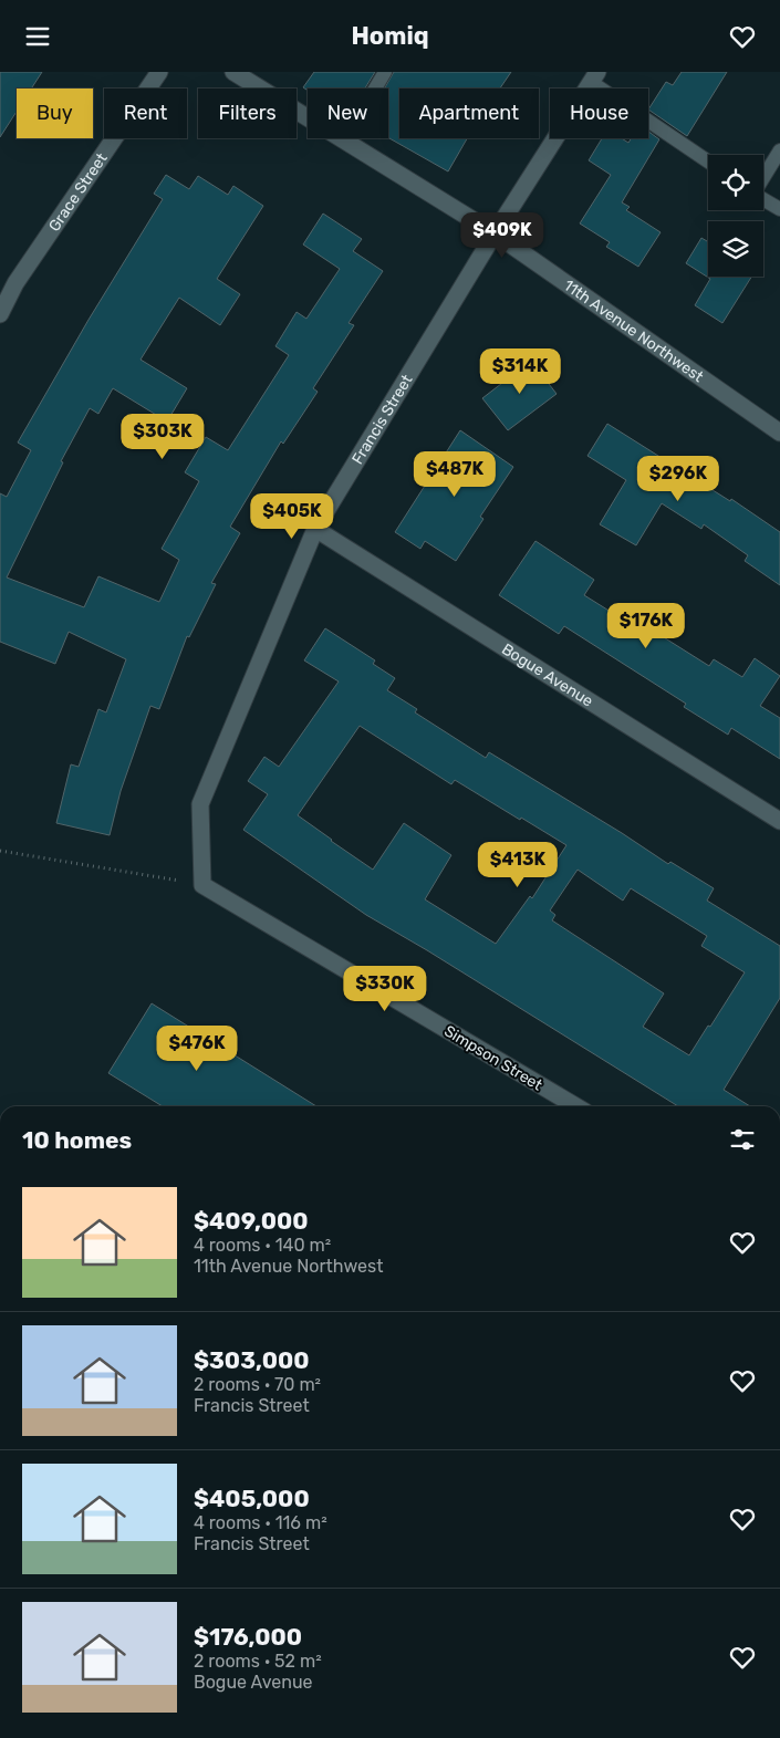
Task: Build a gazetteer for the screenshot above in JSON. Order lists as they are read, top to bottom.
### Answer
{
  "streets": {
    "street": [
      "Grace Street",
      "11th Avenue Northwest",
      "Francis Street",
      "Bogue Avenue",
      "Simpson Street"
    ]
  },
  "crossings": [
    ["11th Avenue Northwest", "Francis Street"],
    ["Francis Street", "Bogue Avenue"],
    ["Francis Street", "Simpson Street"]
  ],
  "page": {
    "header": "Homiq",
    "chip": [
      "Buy",
      "Rent",
      "Filters",
      "New",
      "Apartment",
      "House"
    ],
    "price": [
      "$409K",
      "$314K",
      "$303K",
      "$487K",
      "$296K",
      "$405K",
      "$176K",
      "$413K",
      "$330K",
      "$476K"
    ],
    "heading": "10 homes",
    "list": [
      {
        "name": "$409,000",
        "note": "4 rooms · 140 m² · 11th Avenue Northwest"
      },
      {
        "name": "$303,000",
        "note": "2 rooms · 70 m² · Francis Street"
      },
      {
        "name": "$405,000",
        "note": "4 rooms · 116 m² · Francis Street"
      },
      {
        "name": "$176,000",
        "note": "2 rooms · 52 m² · Bogue Avenue"
      }
    ]
  }
}
